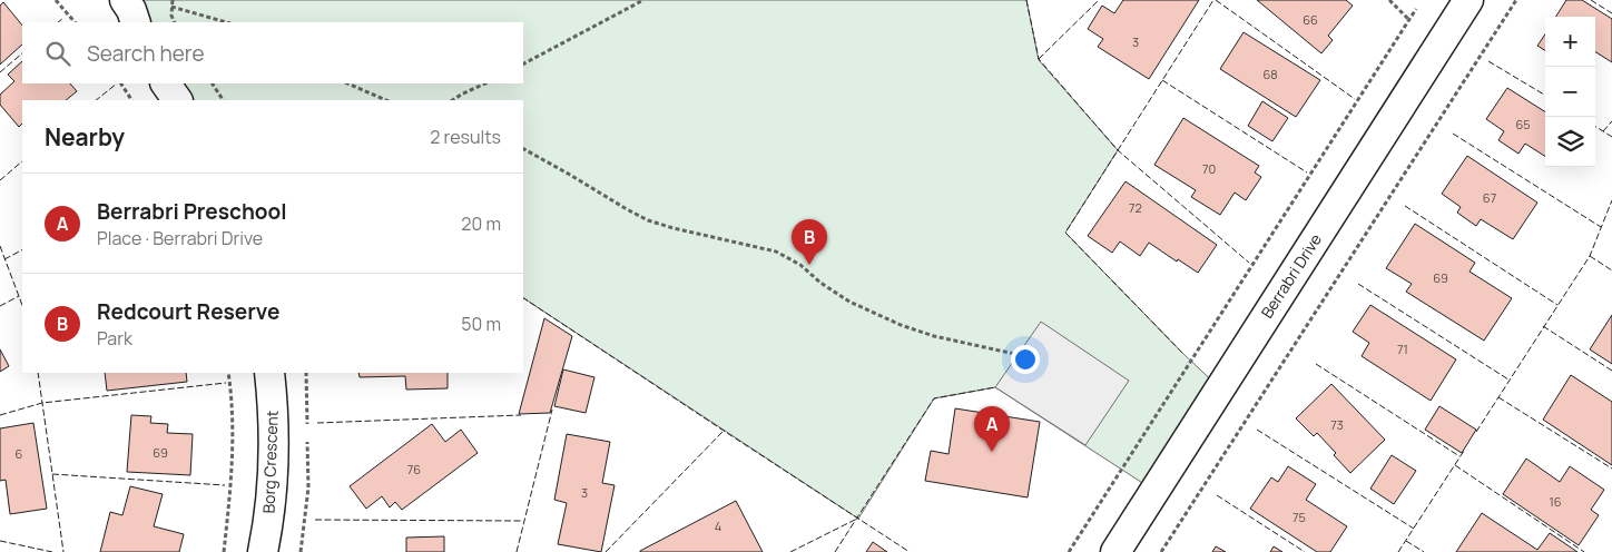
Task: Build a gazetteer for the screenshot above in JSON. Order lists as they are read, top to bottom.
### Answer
{
  "streets": {
    "street": ["Berrabri Drive", "Borg Crescent"]
  },
  "house_numbers": [
    "66",
    "3",
    "68",
    "65",
    "70",
    "67",
    "72",
    "69",
    "71",
    "73",
    "69",
    "6",
    "76",
    "3",
    "16",
    "75",
    "4"
  ],
  "page": {
    "map_buttons": ["+", "−"],
    "search": "Search here",
    "heading": ["Nearby", "2 results"],
    "list": [
      {
        "mark": "A",
        "name": "Berrabri Preschool",
        "note": "Place · Berrabri Drive",
        "value": "20 m"
      },
      {
        "mark": "B",
        "name": "Redcourt Reserve",
        "note": "Park",
        "value": "50 m"
      }
    ],
    "pins": ["B", "A"]
  }
}
